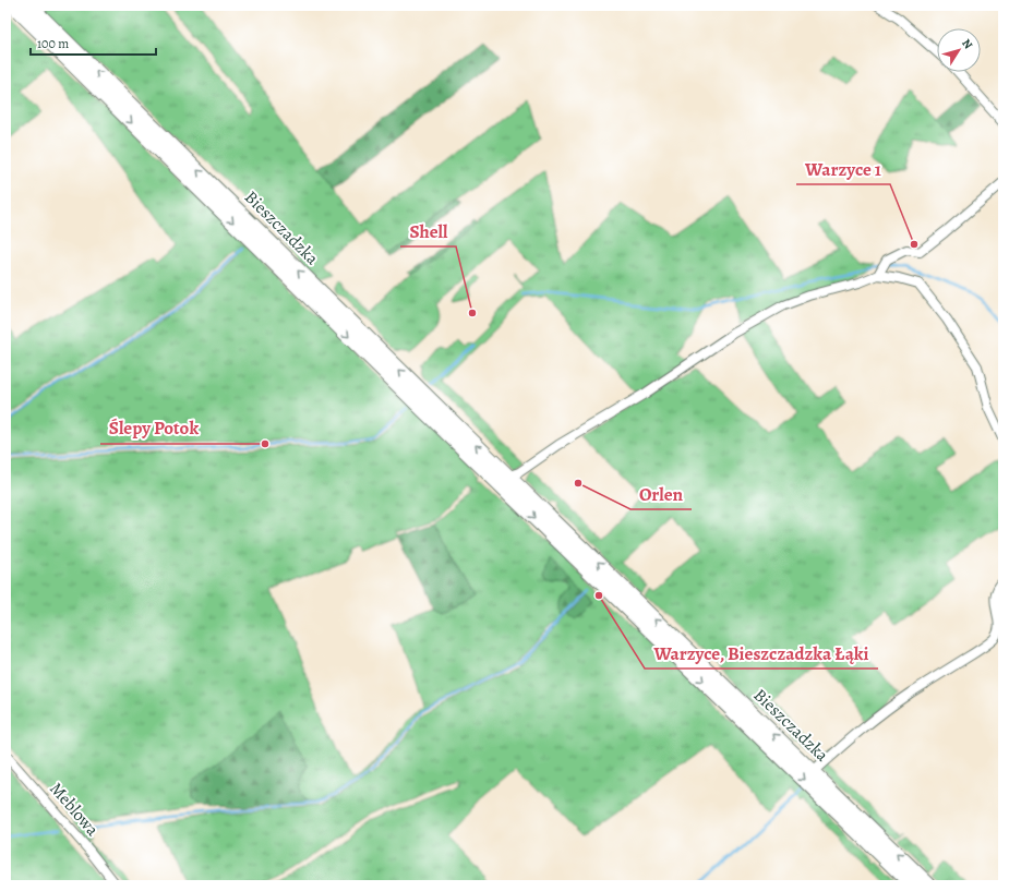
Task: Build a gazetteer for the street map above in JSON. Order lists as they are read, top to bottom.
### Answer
{
  "streets": {
    "main road": ["Bieszczadzka"],
    "street": ["Meblowa"]
  },
  "places": [
    "Warzyce 1",
    "Shell",
    "Ślepy Potok",
    "Orlen",
    "Warzyce, Bieszczadzka Łąki"
  ],
  "scale_bar": "100 m",
  "north": "top right"
}
